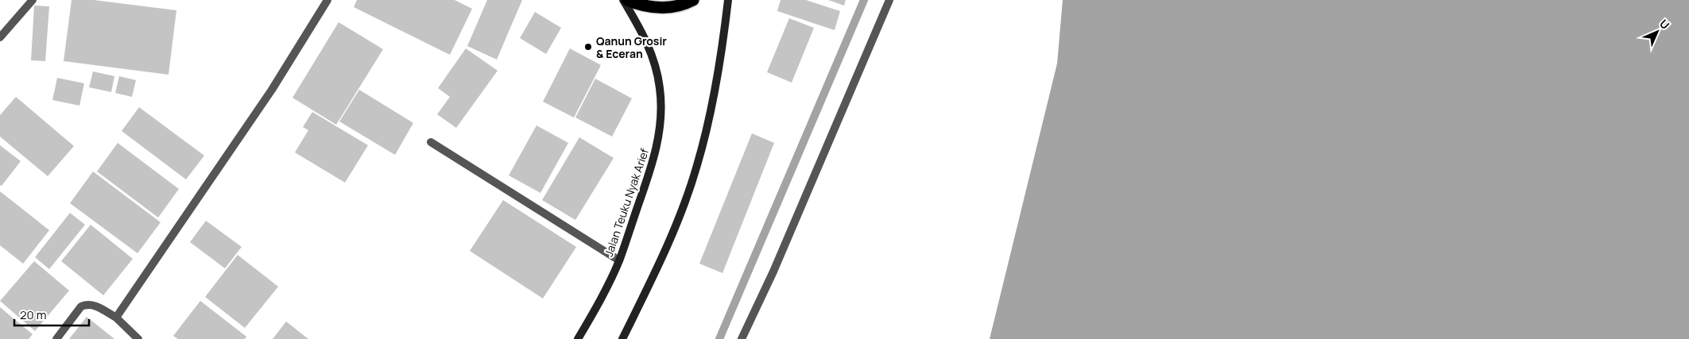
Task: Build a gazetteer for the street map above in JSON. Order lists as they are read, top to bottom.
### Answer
{
  "streets": {
    "main road": ["Jalan Teuku Nyak Arief"]
  },
  "places": ["Qanun Grosir & Eceran"],
  "scale_bar": "20 m",
  "north": "top right"
}
